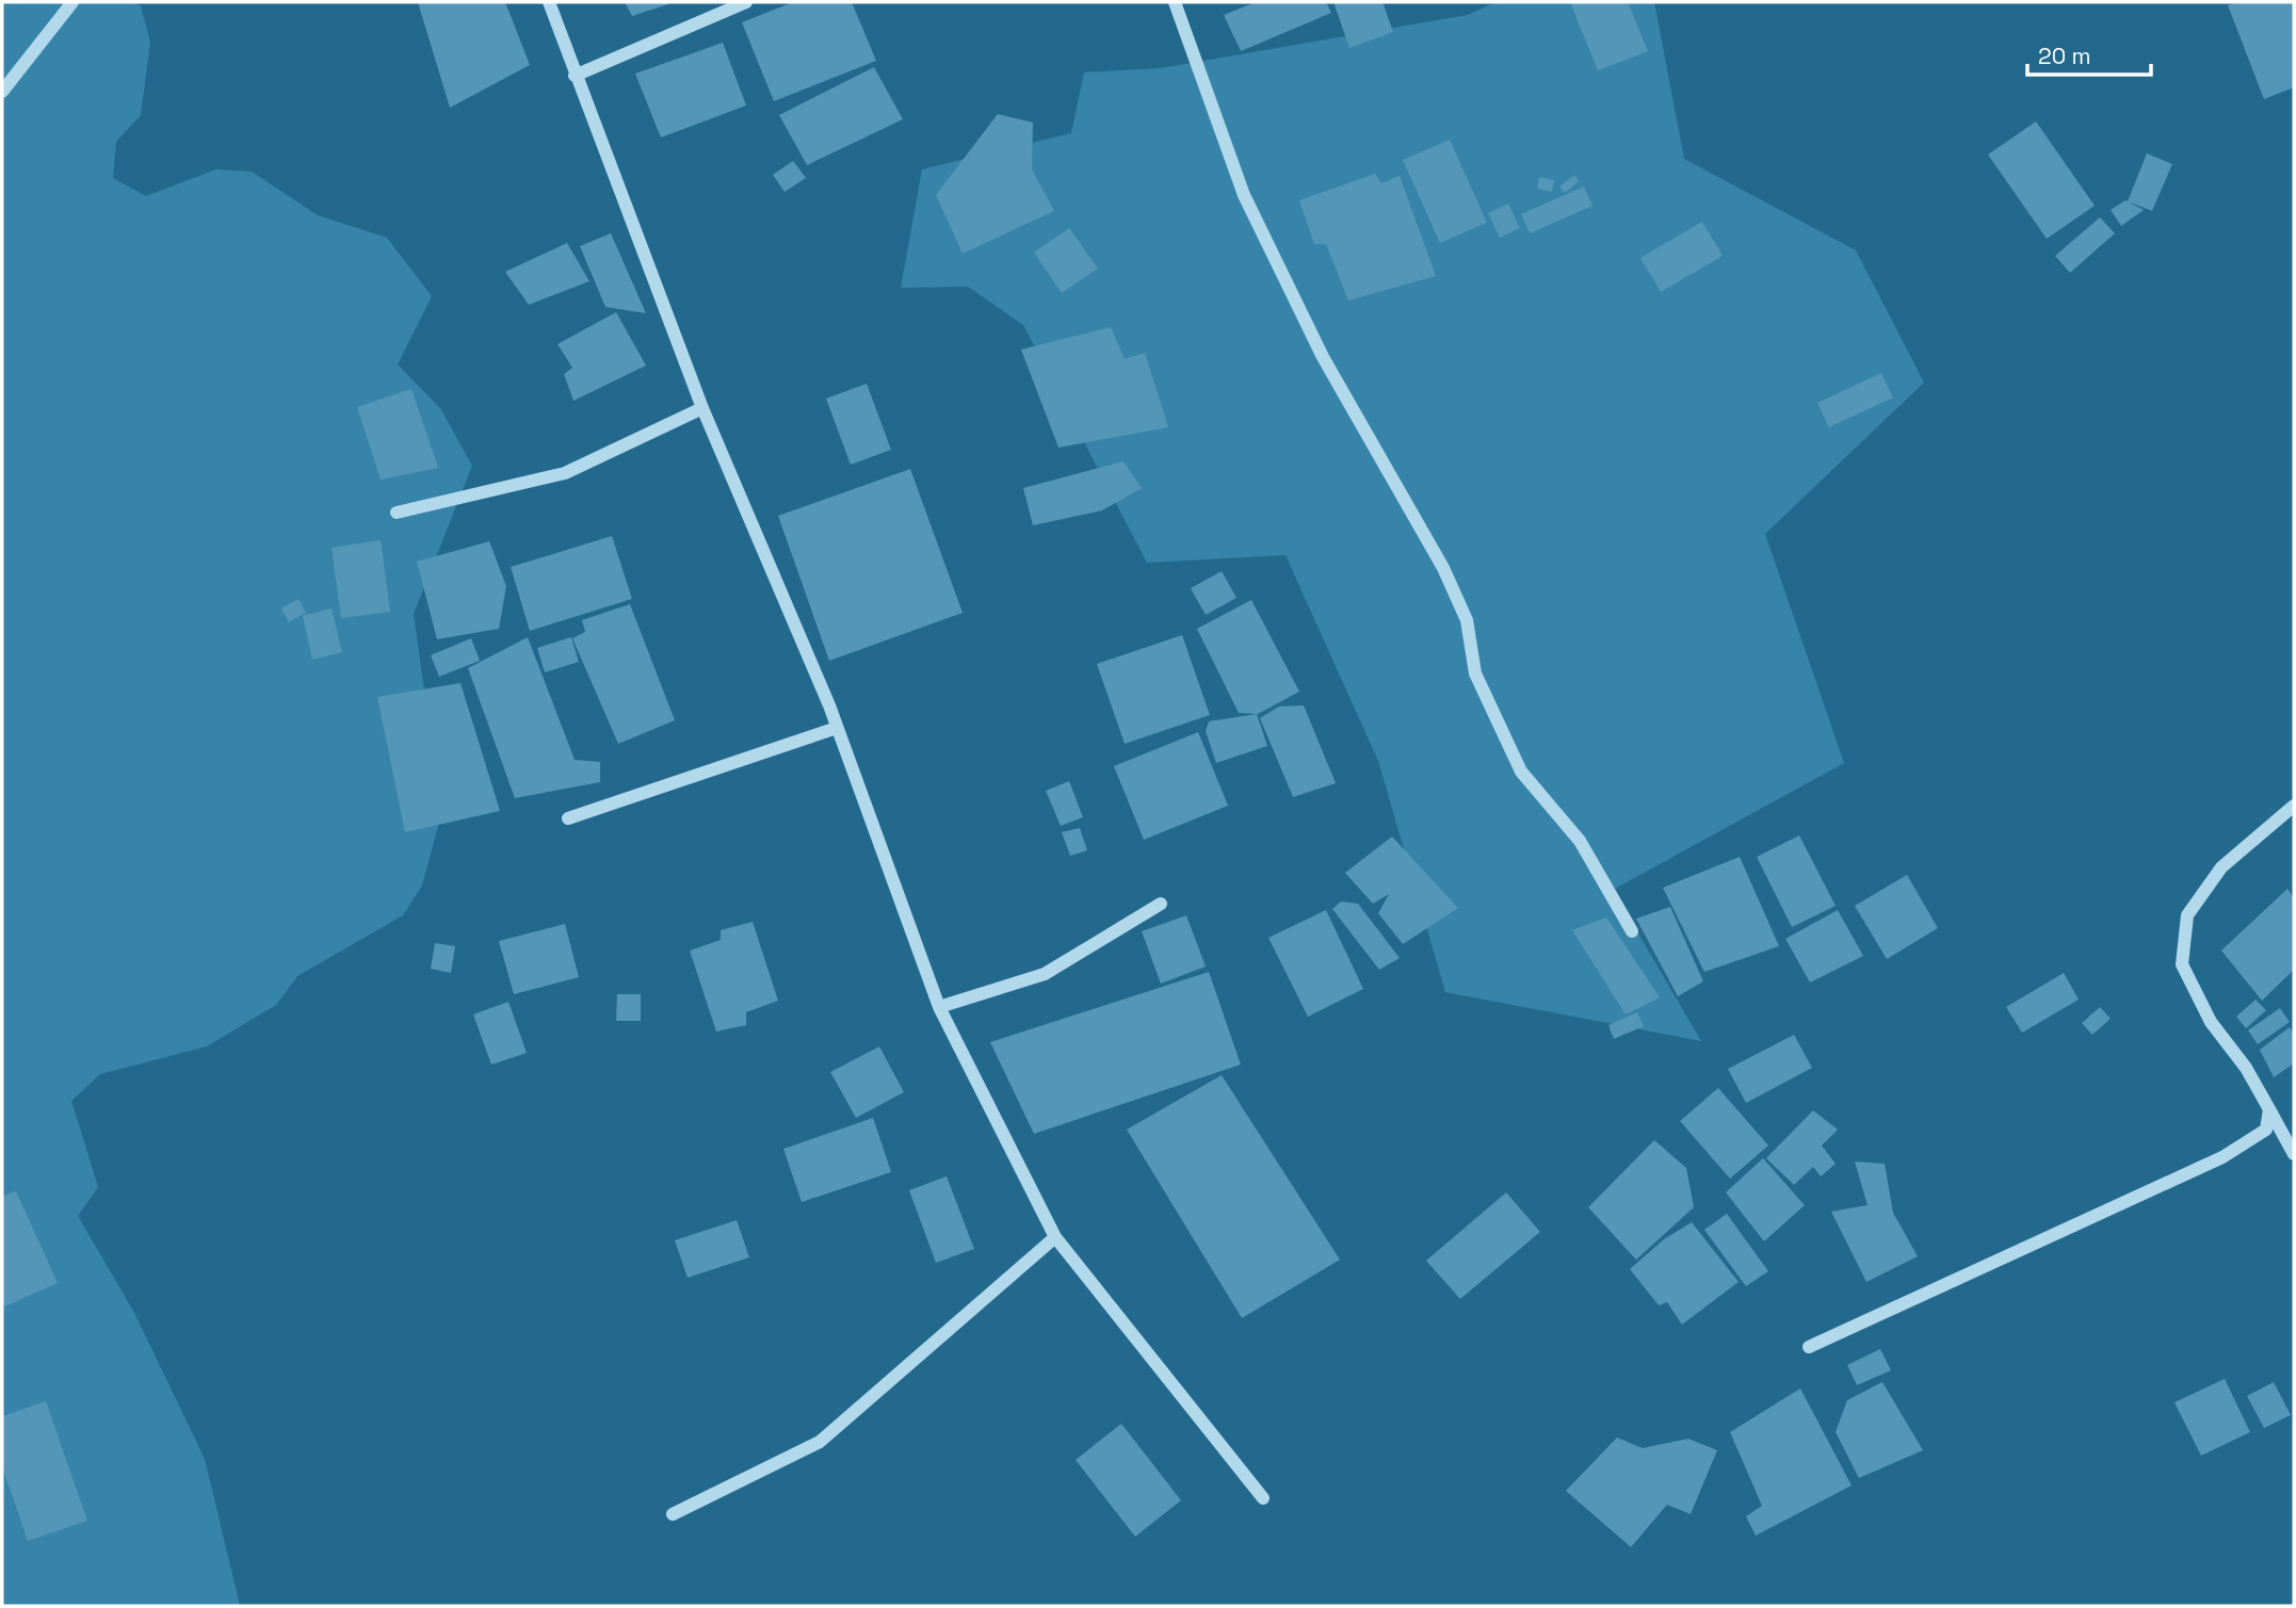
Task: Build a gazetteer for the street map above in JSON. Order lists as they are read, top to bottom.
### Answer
{
  "scale_bar": "20 m"
}
